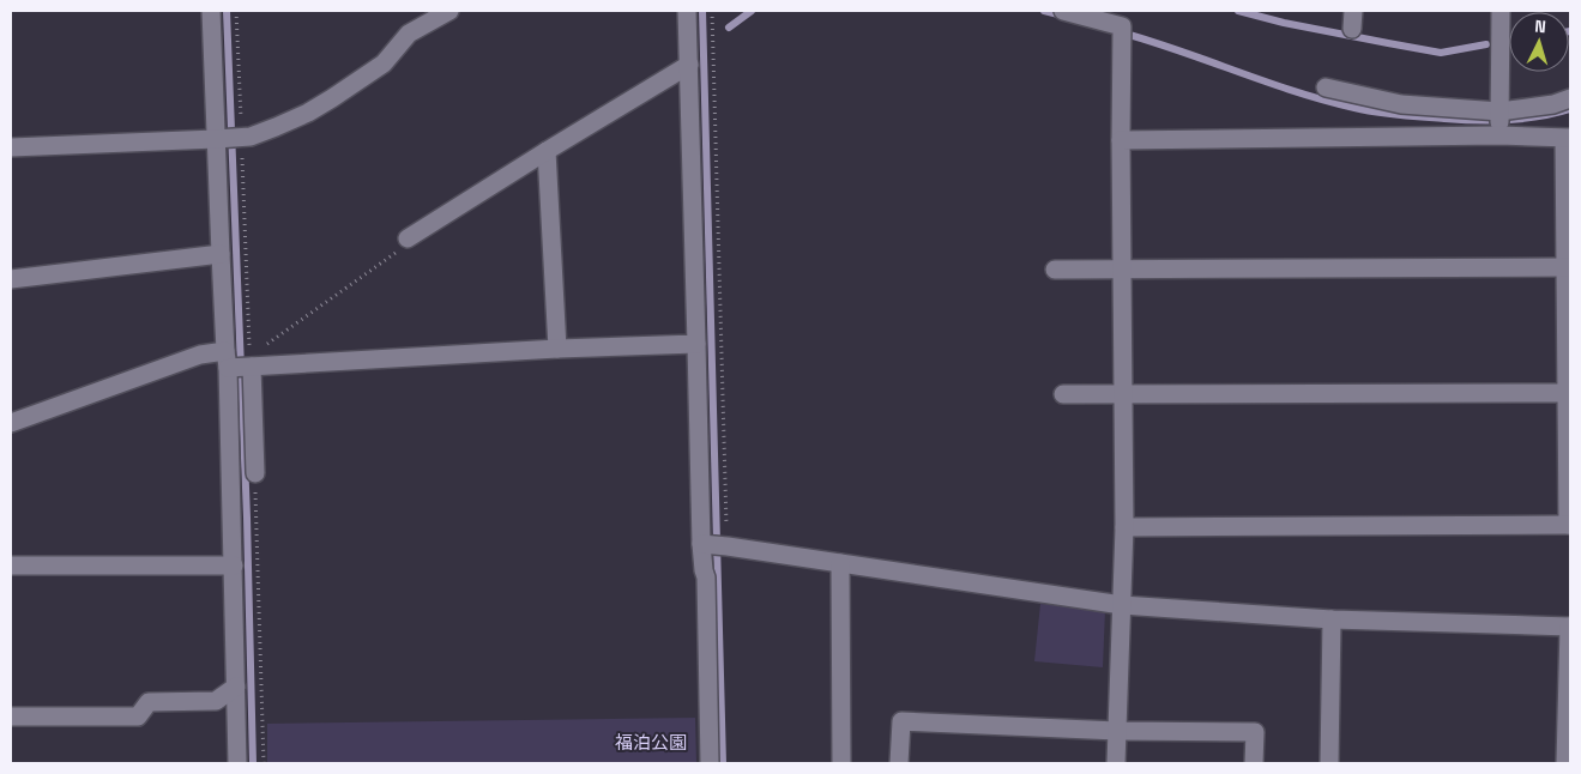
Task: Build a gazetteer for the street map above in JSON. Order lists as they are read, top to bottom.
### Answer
{
  "parks": ["福泊公園"],
  "north": "top"
}
